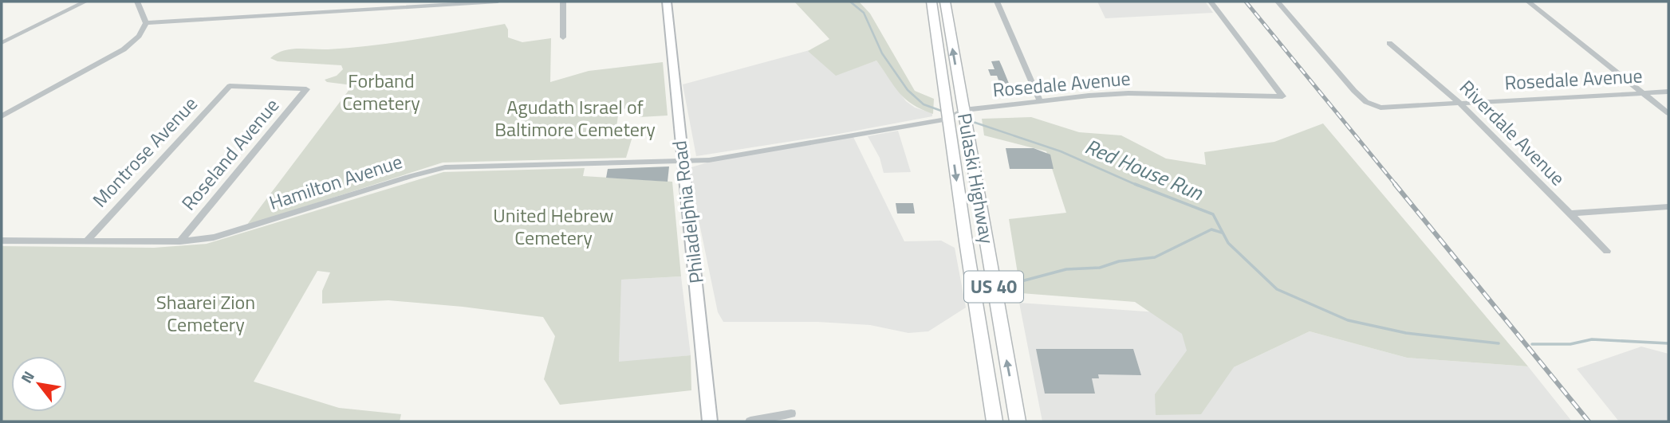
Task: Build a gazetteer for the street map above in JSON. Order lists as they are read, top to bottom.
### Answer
{
  "streets": {
    "highway": ["Pulaski Highway", "US 40"],
    "main road": ["Philadelphia Road"],
    "street": [
      "Rosedale Avenue",
      "Riverdale Avenue",
      "Montrose Avenue",
      "Roseland Avenue",
      "Hamilton Avenue"
    ]
  },
  "crossings": [
    ["Rosedale Avenue", "Riverdale Avenue"],
    ["Rosedale Avenue", "Pulaski Highway"],
    ["Rosedale Avenue", "Hamilton Avenue"],
    ["Rosedale Avenue", "Philadelphia Road"],
    ["Montrose Avenue", "Roseland Avenue"],
    ["Montrose Avenue", "Hamilton Avenue"],
    ["Roseland Avenue", "Hamilton Avenue"],
    ["Hamilton Avenue", "Philadelphia Road"]
  ],
  "water": ["Red House Run"],
  "parks": [
    "Forband Cemetery",
    "Agudath Israel of Baltimore Cemetery",
    "United Hebrew Cemetery",
    "Shaarei Zion Cemetery"
  ],
  "north": "top left"
}
